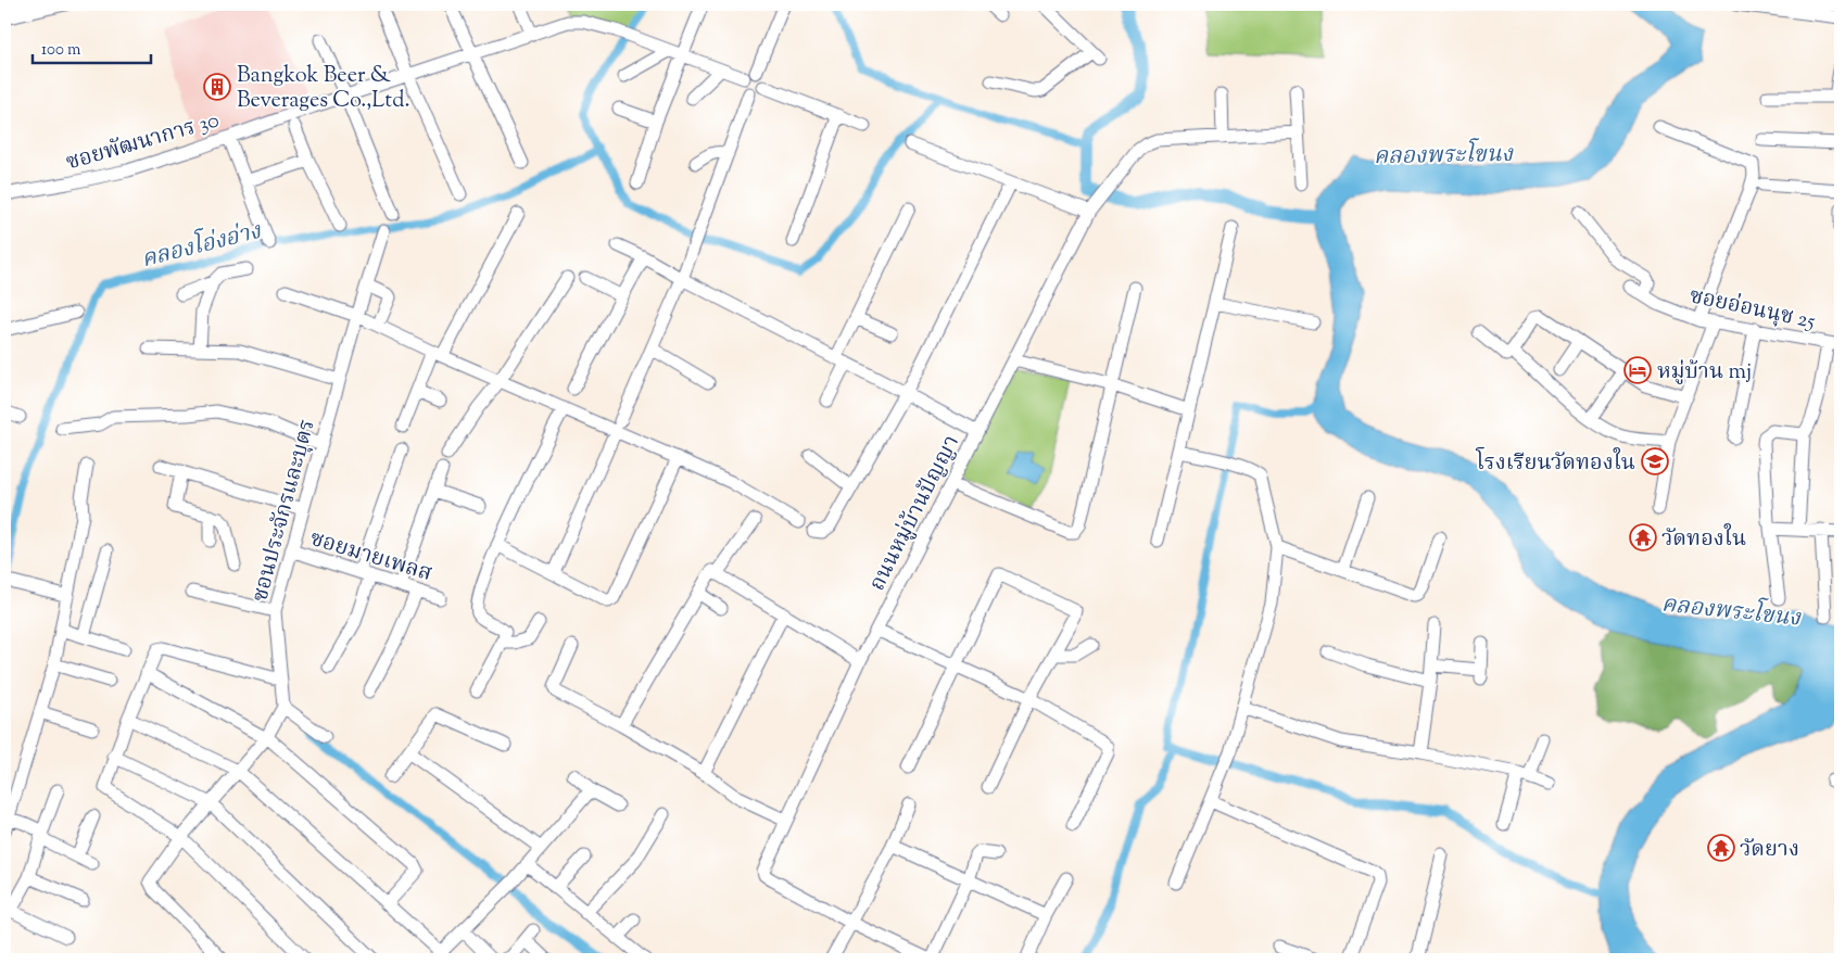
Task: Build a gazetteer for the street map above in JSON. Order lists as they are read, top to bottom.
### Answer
{
  "streets": {
    "street": [
      "ซอยพัฒนาการ 30",
      "ซอยอ่อนนุช 25",
      "ซอนประจักรและบุตร",
      "ถนนหมู่บ้านปัญญา",
      "ซอยมายเพลส"
    ]
  },
  "crossings": [
    ["ซอนประจักรและบุตร", "ซอยมายเพลส"]
  ],
  "water": ["คลองพระโขนง", "คลองโอ่งอ่าง"],
  "places": {
    "building": ["Bangkok Beer & Beverages Co.,Ltd."],
    "hotel": ["หมู่บ้าน mj"],
    "school or university": ["โรงเรียนวัดทองใน"],
    "temple": ["วัดทองใน", "วัดยาง"]
  },
  "scale_bar": "100 m"
}
